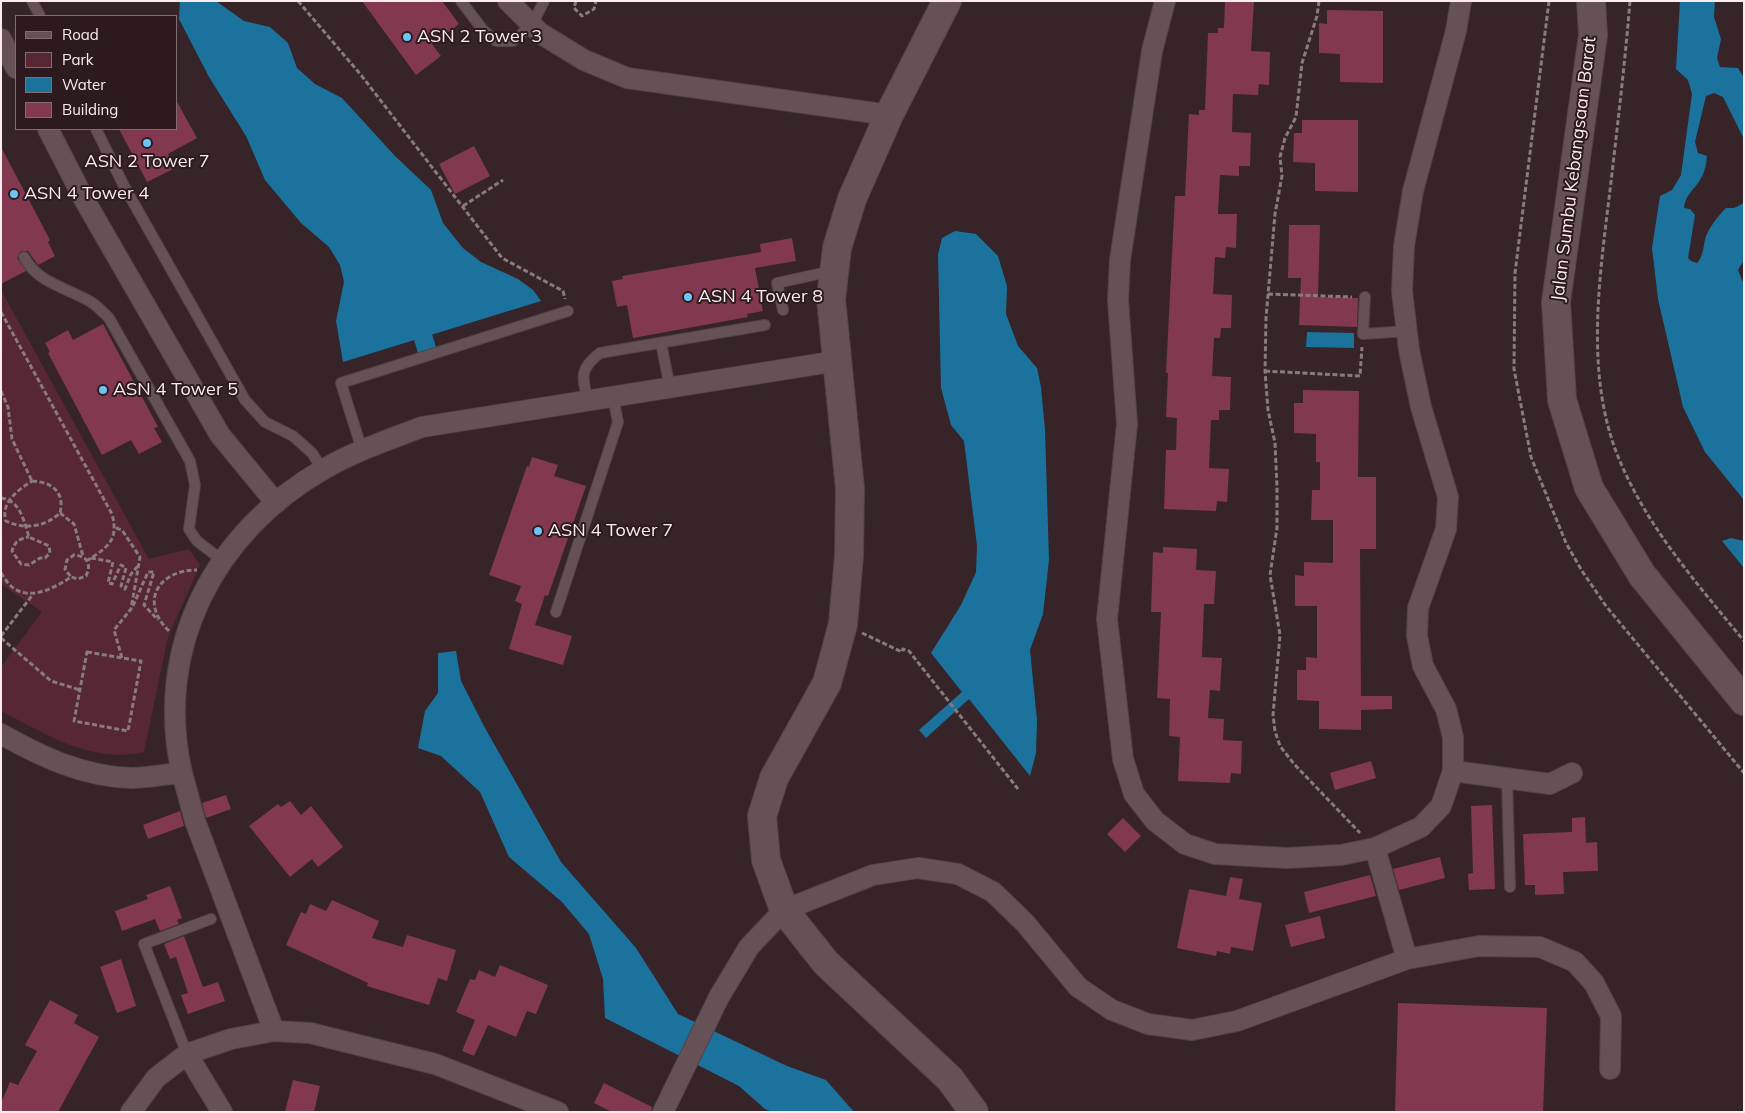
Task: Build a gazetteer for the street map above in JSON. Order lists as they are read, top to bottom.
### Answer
{
  "streets": {
    "street": ["Jalan Sumbu Kebangsaan Barat"]
  },
  "places": [
    "ASN 2 Tower 3",
    "ASN 2 Tower 7",
    "ASN 4 Tower 4",
    "ASN 4 Tower 8",
    "ASN 4 Tower 5",
    "ASN 4 Tower 7"
  ],
  "legend": [
    "Road",
    "Park",
    "Water",
    "Building"
  ]
}
